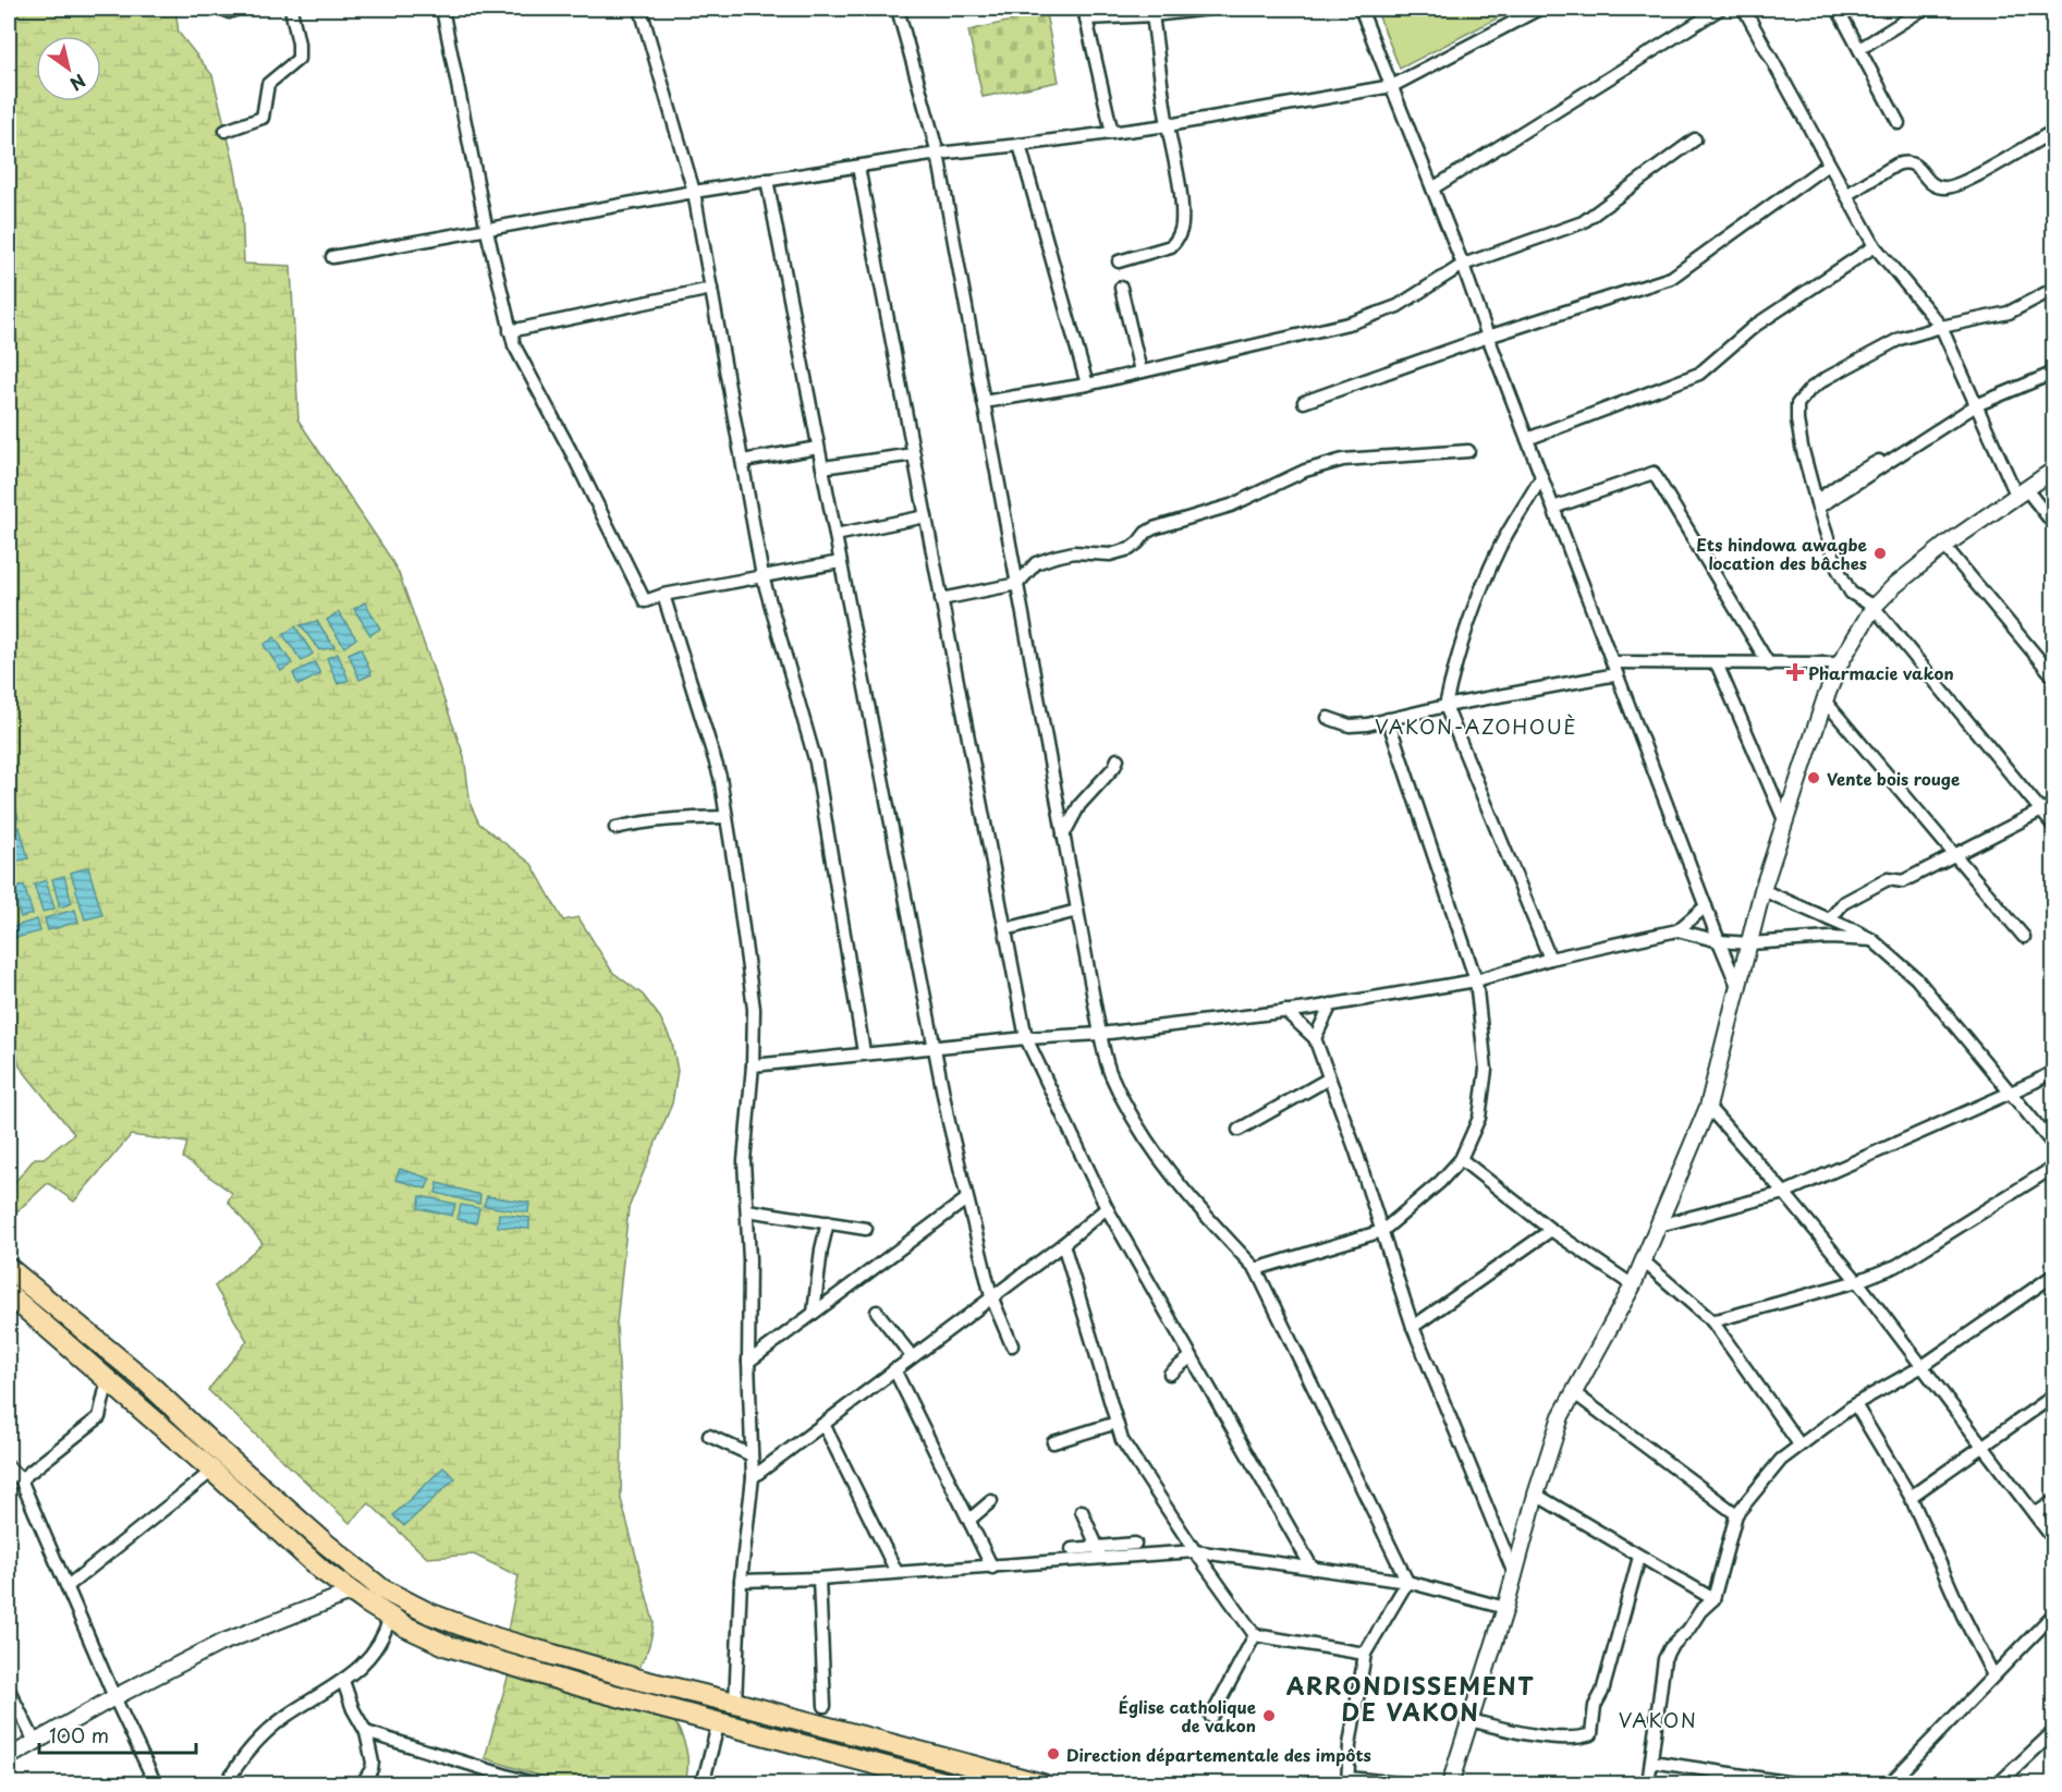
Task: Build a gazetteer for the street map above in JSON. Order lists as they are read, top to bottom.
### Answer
{
  "districts": ["VAKON-AZOHOUÈ", "ARRONDISSEMENT DE VAKON", "VAKON"],
  "places": {
    "other": [
      "Ets hindowa awagbe location des bâches",
      "Vente bois rouge",
      "Église catholique de vakon",
      "Direction départementale des impôts"
    ],
    "health": ["Pharmacie vakon"]
  },
  "scale_bar": "100 m",
  "north": "bottom right"
}
